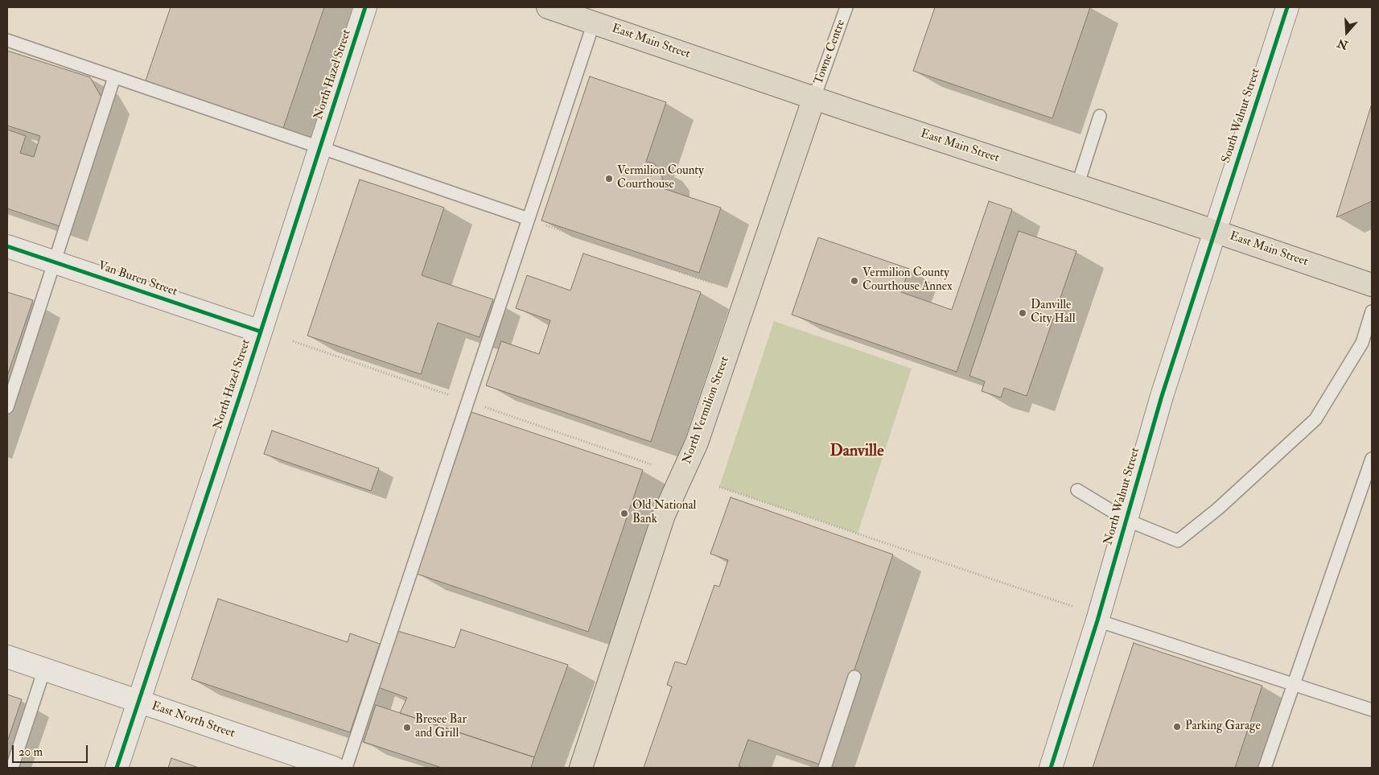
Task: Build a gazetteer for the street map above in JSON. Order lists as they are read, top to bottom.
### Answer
{
  "streets": {
    "main road": ["East Main Street", "North Vermilion Street"],
    "street": [
      "North Hazel Street",
      "South Walnut Street",
      "Van Buren Street",
      "North Walnut Street",
      "East North Street"
    ],
    "lane": ["Towne Centre"]
  },
  "crossings": [
    ["East Main Street", "Towne Centre"],
    ["East Main Street", "South Walnut Street"],
    ["East Main Street", "North Vermilion Street"],
    ["East Main Street", "North Walnut Street"],
    ["Towne Centre", "North Vermilion Street"],
    ["North Hazel Street", "Van Buren Street"],
    ["North Hazel Street", "East North Street"],
    ["South Walnut Street", "North Walnut Street"]
  ],
  "districts": ["Danville"],
  "places": [
    "Vermilion County Courthouse",
    "Vermilion County Courthouse Annex",
    "Danville City Hall",
    "Old National Bank",
    "Parking Garage",
    "Bresee Bar and Grill"
  ],
  "scale_bar": "20 m",
  "north": "bottom"
}
